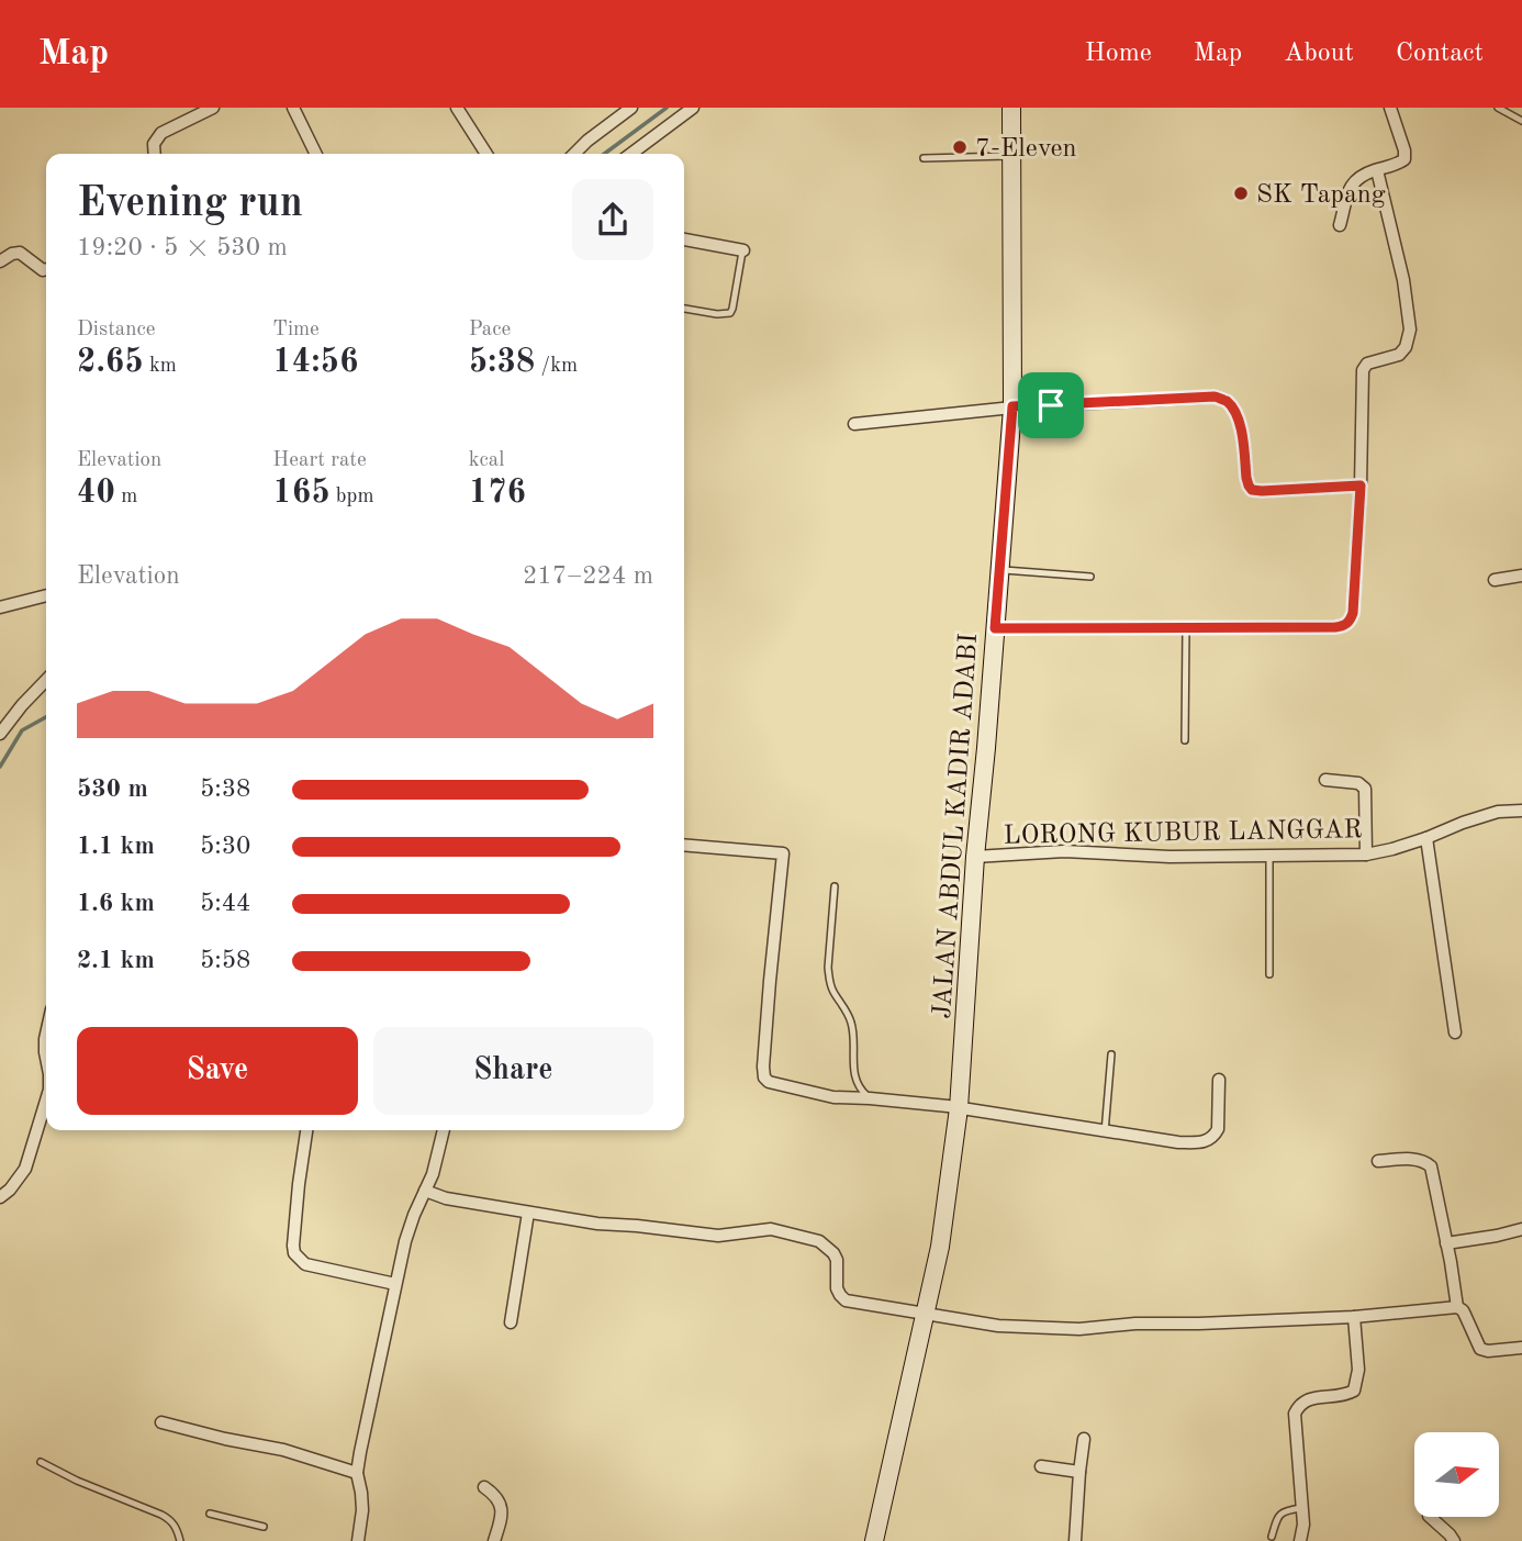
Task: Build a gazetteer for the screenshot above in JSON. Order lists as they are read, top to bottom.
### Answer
{
  "streets": {
    "main road": ["JALAN ABDUL KADIR ADABI"],
    "street": ["LORONG KUBUR LANGGAR"]
  },
  "crossings": [
    ["JALAN ABDUL KADIR ADABI", "LORONG KUBUR LANGGAR"]
  ],
  "places": ["7-Eleven", "SK Tapang"],
  "north": "right",
  "page": {
    "header": "Map",
    "nav": [
      "Home",
      "Map",
      "About",
      "Contact"
    ],
    "heading": ["Evening run", "19:20 · 5 × 530 m"],
    "stats": [
      ["Distance", "2.65 km"],
      ["Time", "14:56"],
      ["Pace", "5:38 /km"],
      ["Elevation", "40 m"],
      ["Heart rate", "165 bpm"],
      ["kcal", "176"]
    ],
    "chart": ["Elevation", "217–224 m"],
    "list": [
      {
        "name": "530 m",
        "note": "5:38"
      },
      {
        "name": "1.1 km",
        "note": "5:30"
      },
      {
        "name": "1.6 km",
        "note": "5:44"
      },
      {
        "name": "2.1 km",
        "note": "5:58"
      }
    ],
    "buttons": ["Save", "Share"]
  }
}
